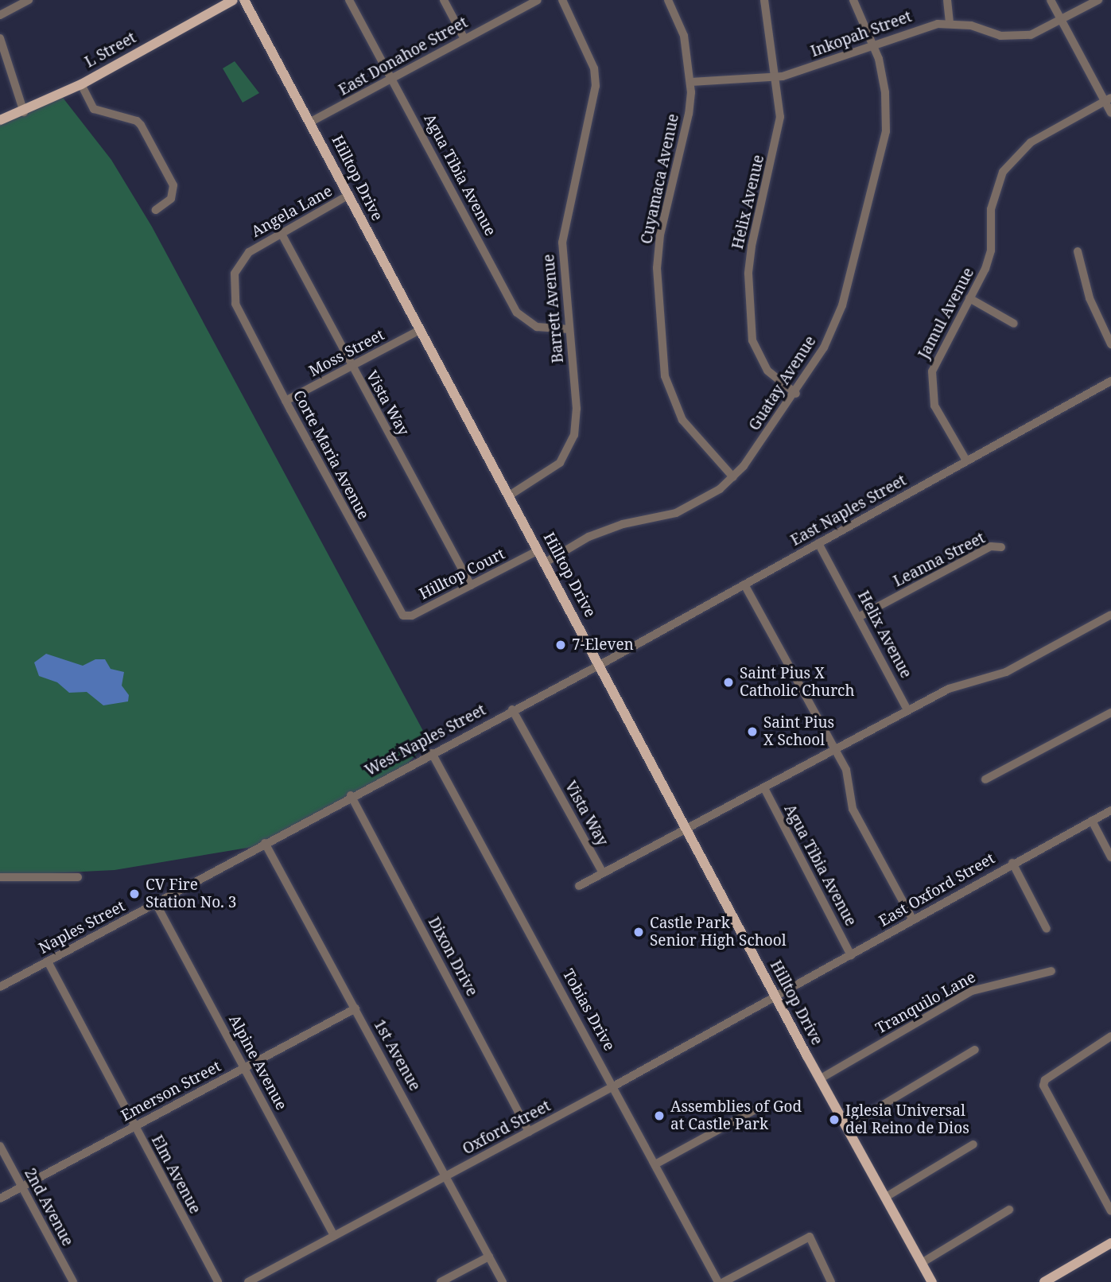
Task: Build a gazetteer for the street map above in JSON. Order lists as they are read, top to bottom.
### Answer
{
  "streets": {
    "main road": ["L Street", "Hilltop Drive"],
    "street": [
      "Inkopah Street",
      "East Donahoe Street",
      "Agua Tibia Avenue",
      "Cuyamaca Avenue",
      "Helix Avenue",
      "Angela Lane",
      "Barrett Avenue",
      "Jamul Avenue",
      "Moss Street",
      "Guatay Avenue",
      "Vista Way",
      "Corte Maria Avenue",
      "East Naples Street",
      "Leanna Street",
      "Hilltop Court",
      "West Naples Street",
      "East Oxford Street",
      "Naples Street",
      "Dixon Drive",
      "Tranquilo Lane",
      "Tobias Drive",
      "1st Avenue",
      "Alpine Avenue",
      "Emerson Street",
      "Oxford Street",
      "Elm Avenue",
      "2nd Avenue"
    ]
  },
  "crossings": [
    ["Inkopah Street", "Cuyamaca Avenue"],
    ["Inkopah Street", "Helix Avenue"],
    ["Inkopah Street", "Guatay Avenue"],
    ["East Donahoe Street", "Agua Tibia Avenue"],
    ["East Donahoe Street", "Hilltop Drive"],
    ["Agua Tibia Avenue", "Barrett Avenue"],
    ["Agua Tibia Avenue", "East Oxford Street"],
    ["Hilltop Drive", "Angela Lane"],
    ["Hilltop Drive", "Barrett Avenue"],
    ["Hilltop Drive", "Moss Street"],
    ["Hilltop Drive", "Guatay Avenue"],
    ["Hilltop Drive", "East Naples Street"],
    ["Hilltop Drive", "Hilltop Court"],
    ["Hilltop Drive", "West Naples Street"],
    ["Hilltop Drive", "East Oxford Street"],
    ["Hilltop Drive", "Tranquilo Lane"],
    ["Hilltop Drive", "Oxford Street"],
    ["Cuyamaca Avenue", "Guatay Avenue"],
    ["Helix Avenue", "Guatay Avenue"],
    ["Helix Avenue", "East Naples Street"],
    ["Helix Avenue", "Leanna Street"],
    ["Angela Lane", "Vista Way"],
    ["Angela Lane", "Corte Maria Avenue"],
    ["Jamul Avenue", "East Naples Street"],
    ["Moss Street", "Vista Way"],
    ["Moss Street", "Corte Maria Avenue"],
    ["Vista Way", "Hilltop Court"],
    ["Vista Way", "West Naples Street"],
    ["Corte Maria Avenue", "Hilltop Court"],
    ["East Naples Street", "West Naples Street"],
    ["West Naples Street", "Naples Street"],
    ["West Naples Street", "Dixon Drive"],
    ["West Naples Street", "Tobias Drive"],
    ["West Naples Street", "1st Avenue"],
    ["East Oxford Street", "Oxford Street"],
    ["Naples Street", "1st Avenue"],
    ["Naples Street", "Alpine Avenue"],
    ["Naples Street", "Elm Avenue"],
    ["Dixon Drive", "Oxford Street"],
    ["Tobias Drive", "Oxford Street"],
    ["1st Avenue", "Emerson Street"],
    ["1st Avenue", "Oxford Street"],
    ["Alpine Avenue", "Emerson Street"],
    ["Alpine Avenue", "Oxford Street"],
    ["Emerson Street", "Elm Avenue"],
    ["Emerson Street", "2nd Avenue"]
  ],
  "places": [
    "7-Eleven",
    "Saint Pius X Catholic Church",
    "Saint Pius X School",
    "CV Fire Station No. 3",
    "Castle Park Senior High School",
    "Assemblies of God at Castle Park",
    "Iglesia Universal del Reino de Dios"
  ]
}
